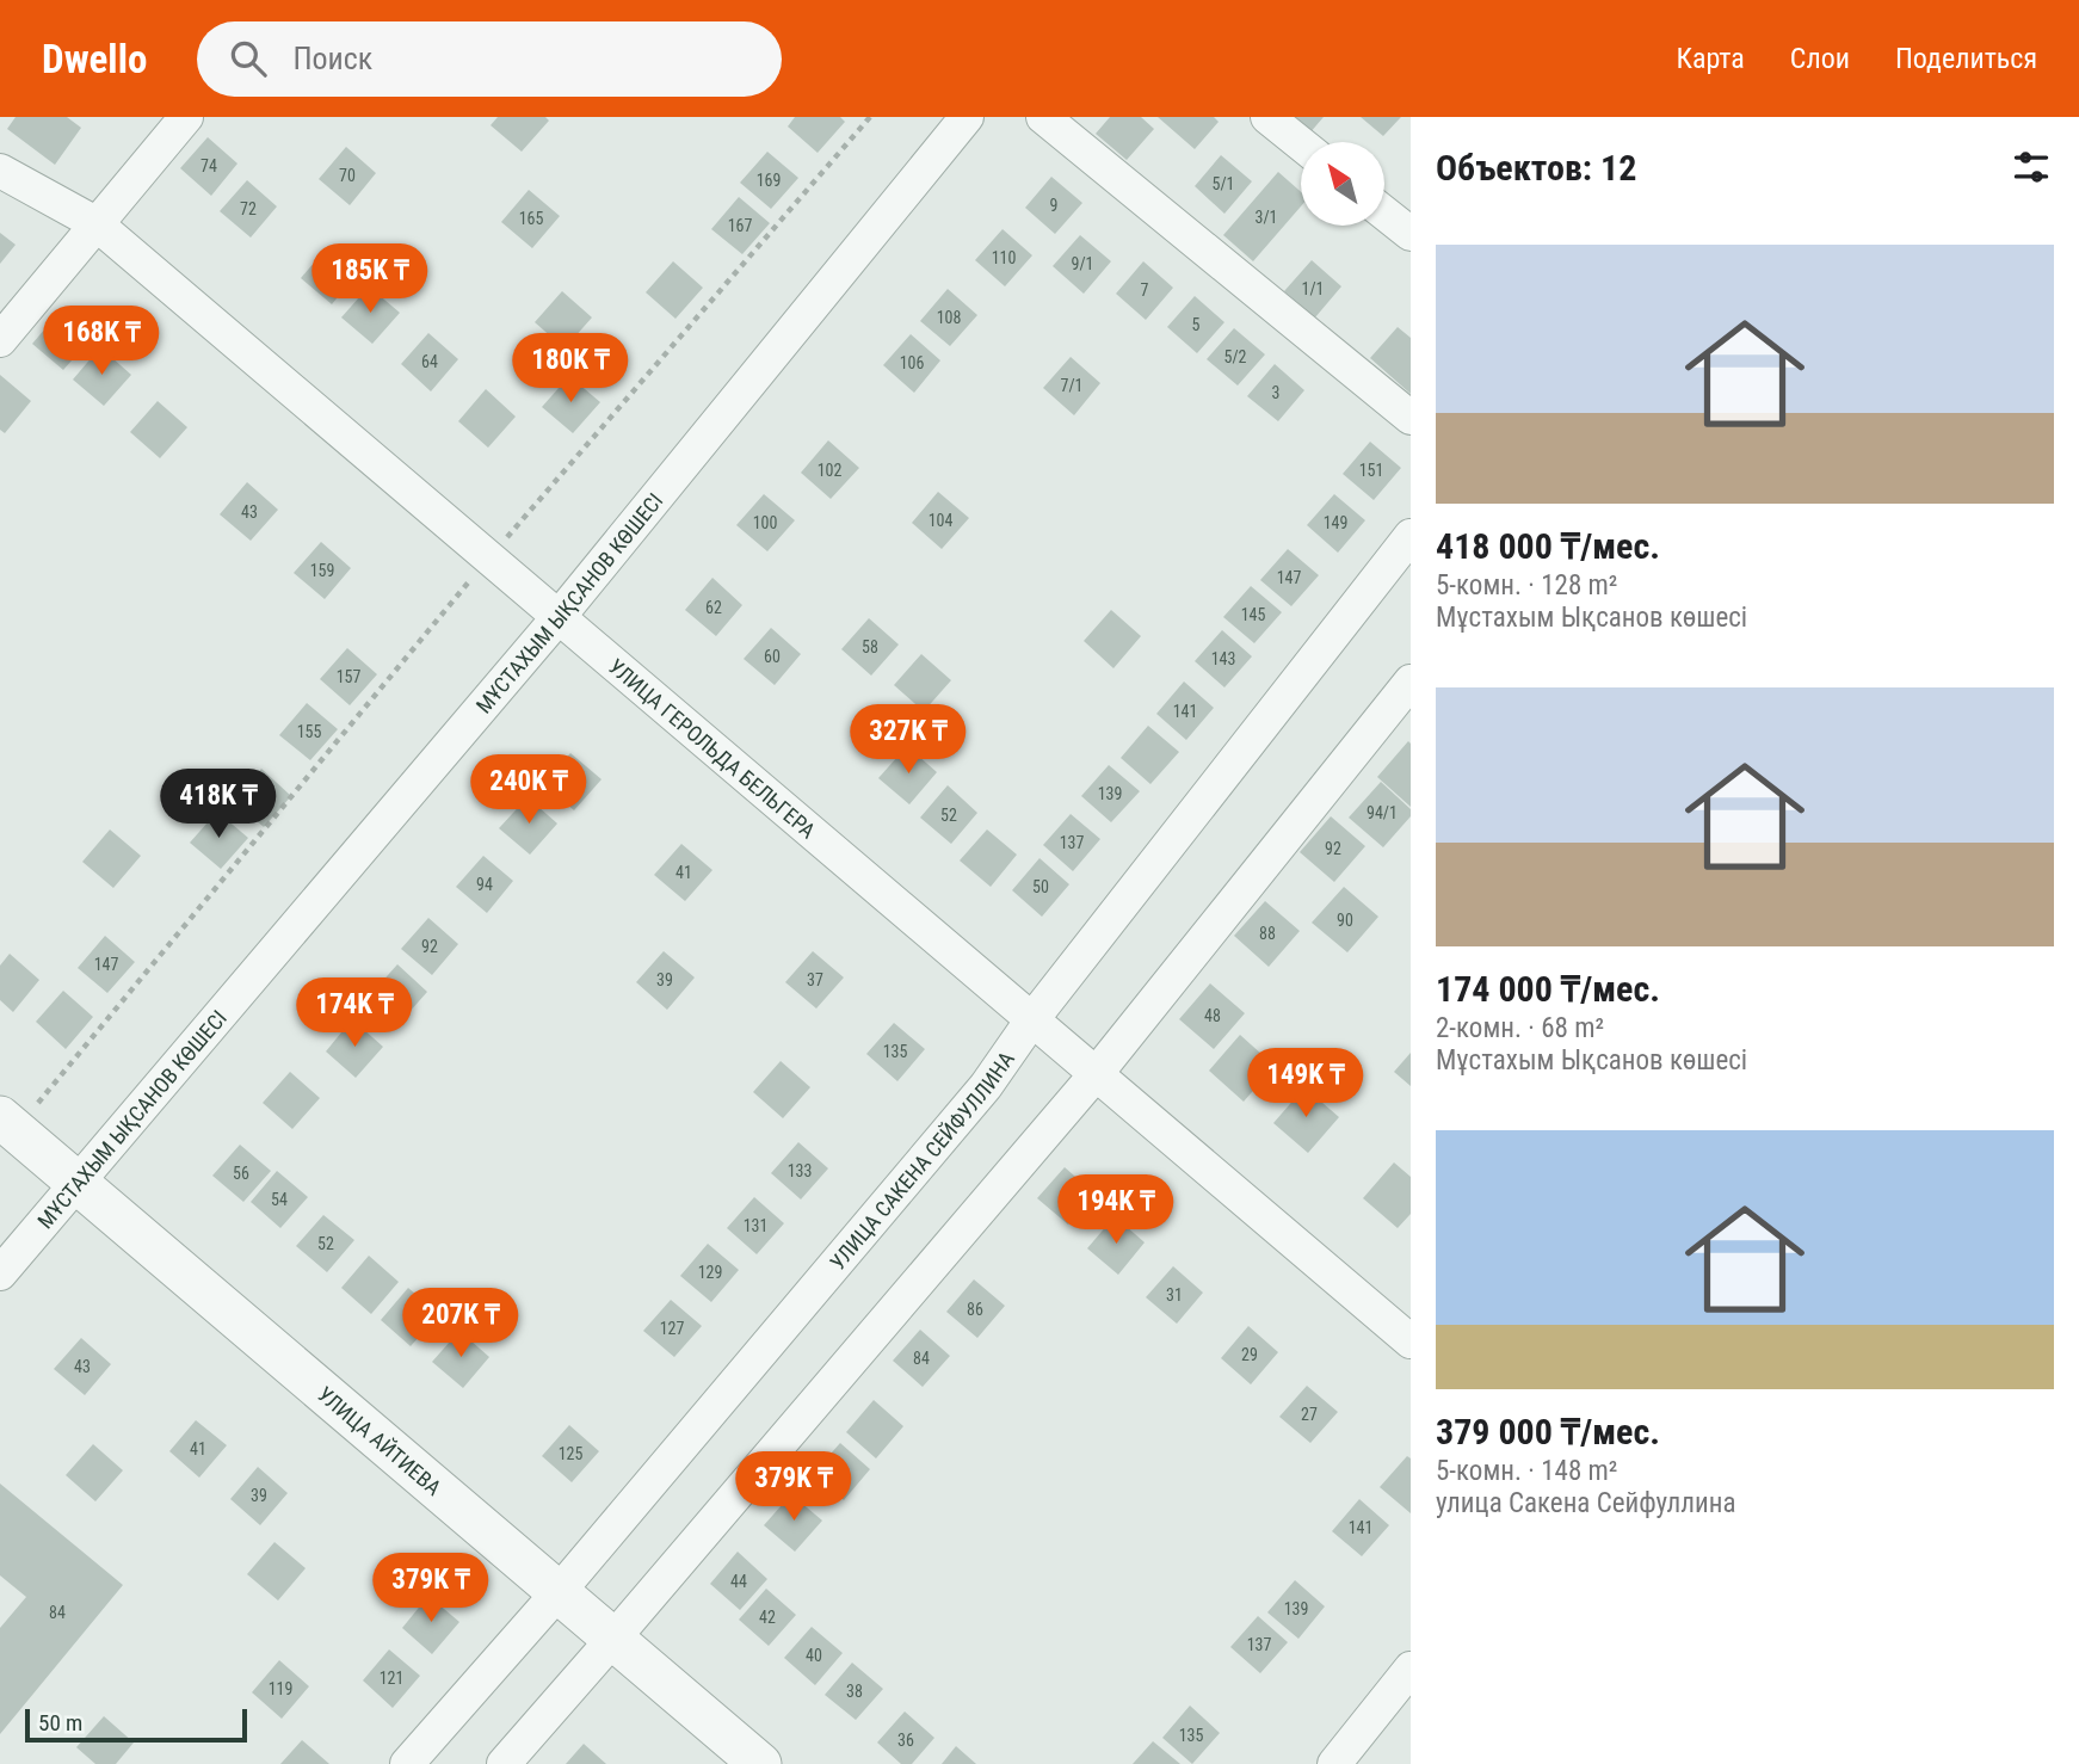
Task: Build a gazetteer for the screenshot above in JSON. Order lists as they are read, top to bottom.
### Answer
{
  "streets": {
    "street": [
      "МҰСТАХЫМ ЫҚСАНОВ КӨШЕСІ",
      "УЛИЦА ГЕРОЛЬДА БЕЛЬГЕРА",
      "УЛИЦА САКЕНА СЕЙФУЛЛИНА",
      "УЛИЦА АЙТИЕВА"
    ]
  },
  "crossings": [
    ["МҰСТАХЫМ ЫҚСАНОВ КӨШЕСІ", "УЛИЦА ГЕРОЛЬДА БЕЛЬГЕРА"],
    ["МҰСТАХЫМ ЫҚСАНОВ КӨШЕСІ", "УЛИЦА АЙТИЕВА"],
    ["УЛИЦА ГЕРОЛЬДА БЕЛЬГЕРА", "УЛИЦА САКЕНА СЕЙФУЛЛИНА"],
    ["УЛИЦА САКЕНА СЕЙФУЛЛИНА", "УЛИЦА АЙТИЕВА"]
  ],
  "house_numbers": [
    "74",
    "70",
    "169",
    "5/1",
    "9",
    "72",
    "3/1",
    "165",
    "167",
    "110",
    "9/1",
    "1/1",
    "7",
    "108",
    "5",
    "5/2",
    "64",
    "106",
    "7/1",
    "3",
    "102",
    "151",
    "43",
    "104",
    "100",
    "149",
    "159",
    "147",
    "62",
    "145",
    "58",
    "60",
    "143",
    "157",
    "141",
    "155",
    "139",
    "94/1",
    "52",
    "137",
    "92",
    "41",
    "94",
    "50",
    "90",
    "88",
    "92",
    "147",
    "39",
    "37",
    "48",
    "135",
    "133",
    "56",
    "54",
    "131",
    "52",
    "129",
    "31",
    "86",
    "127",
    "29",
    "84",
    "43",
    "27",
    "41",
    "125",
    "39",
    "141",
    "44",
    "139",
    "84",
    "42",
    "137",
    "40",
    "121",
    "119",
    "38",
    "135",
    "36"
  ],
  "scale_bar": "50 m",
  "north": "top left",
  "page": {
    "header": "Dwello",
    "search": "Поиск",
    "nav": ["Карта", "Слои", "Поделиться"],
    "heading": "Объектов: 12",
    "list": [
      {
        "name": "418 000 ₸/мес.",
        "note": "5-комн. · 128 m² · Мұстахым Ықсанов көшесі"
      },
      {
        "name": "174 000 ₸/мес.",
        "note": "2-комн. · 68 m² · Мұстахым Ықсанов көшесі"
      },
      {
        "name": "379 000 ₸/мес.",
        "note": "5-комн. · 148 m² · улица Сакена Сейфуллина"
      }
    ],
    "price": [
      "185K ₸",
      "168K ₸",
      "180K ₸",
      "327K ₸",
      "240K ₸",
      "418K ₸",
      "174K ₸",
      "149K ₸",
      "194K ₸",
      "207K ₸",
      "379K ₸",
      "379K ₸"
    ],
    "scale": "50 m"
  }
}
